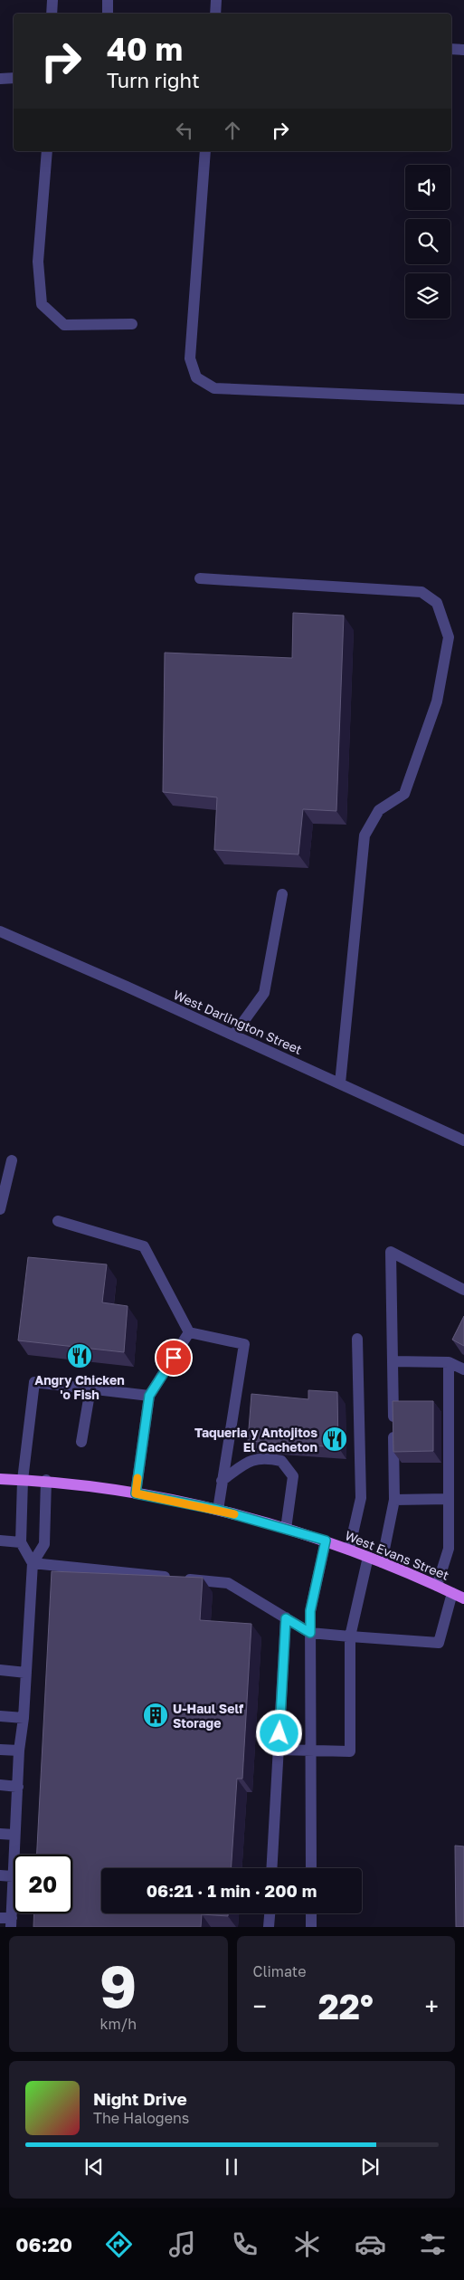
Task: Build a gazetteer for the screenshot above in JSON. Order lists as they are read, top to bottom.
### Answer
{
  "streets": {
    "main road": ["West Evans Street"],
    "street": ["West Darlington Street"]
  },
  "places": {
    "restaurant": ["Angry Chicken 'o Fish", "Taqueria y Antojitos El Cacheton"],
    "building": ["U-Haul Self Storage"]
  },
  "page": {
    "turn": ["40 m", "Turn right"],
    "limit": "20",
    "trip": "06:21 · 1 min · 200 m",
    "tile": [
      ["9", "km/h"],
      "Climate"
    ],
    "heat": ["−", "22°", "+"],
    "song": ["Night Drive", "The Halogens"],
    "tabs": "06:20"
  }
}
